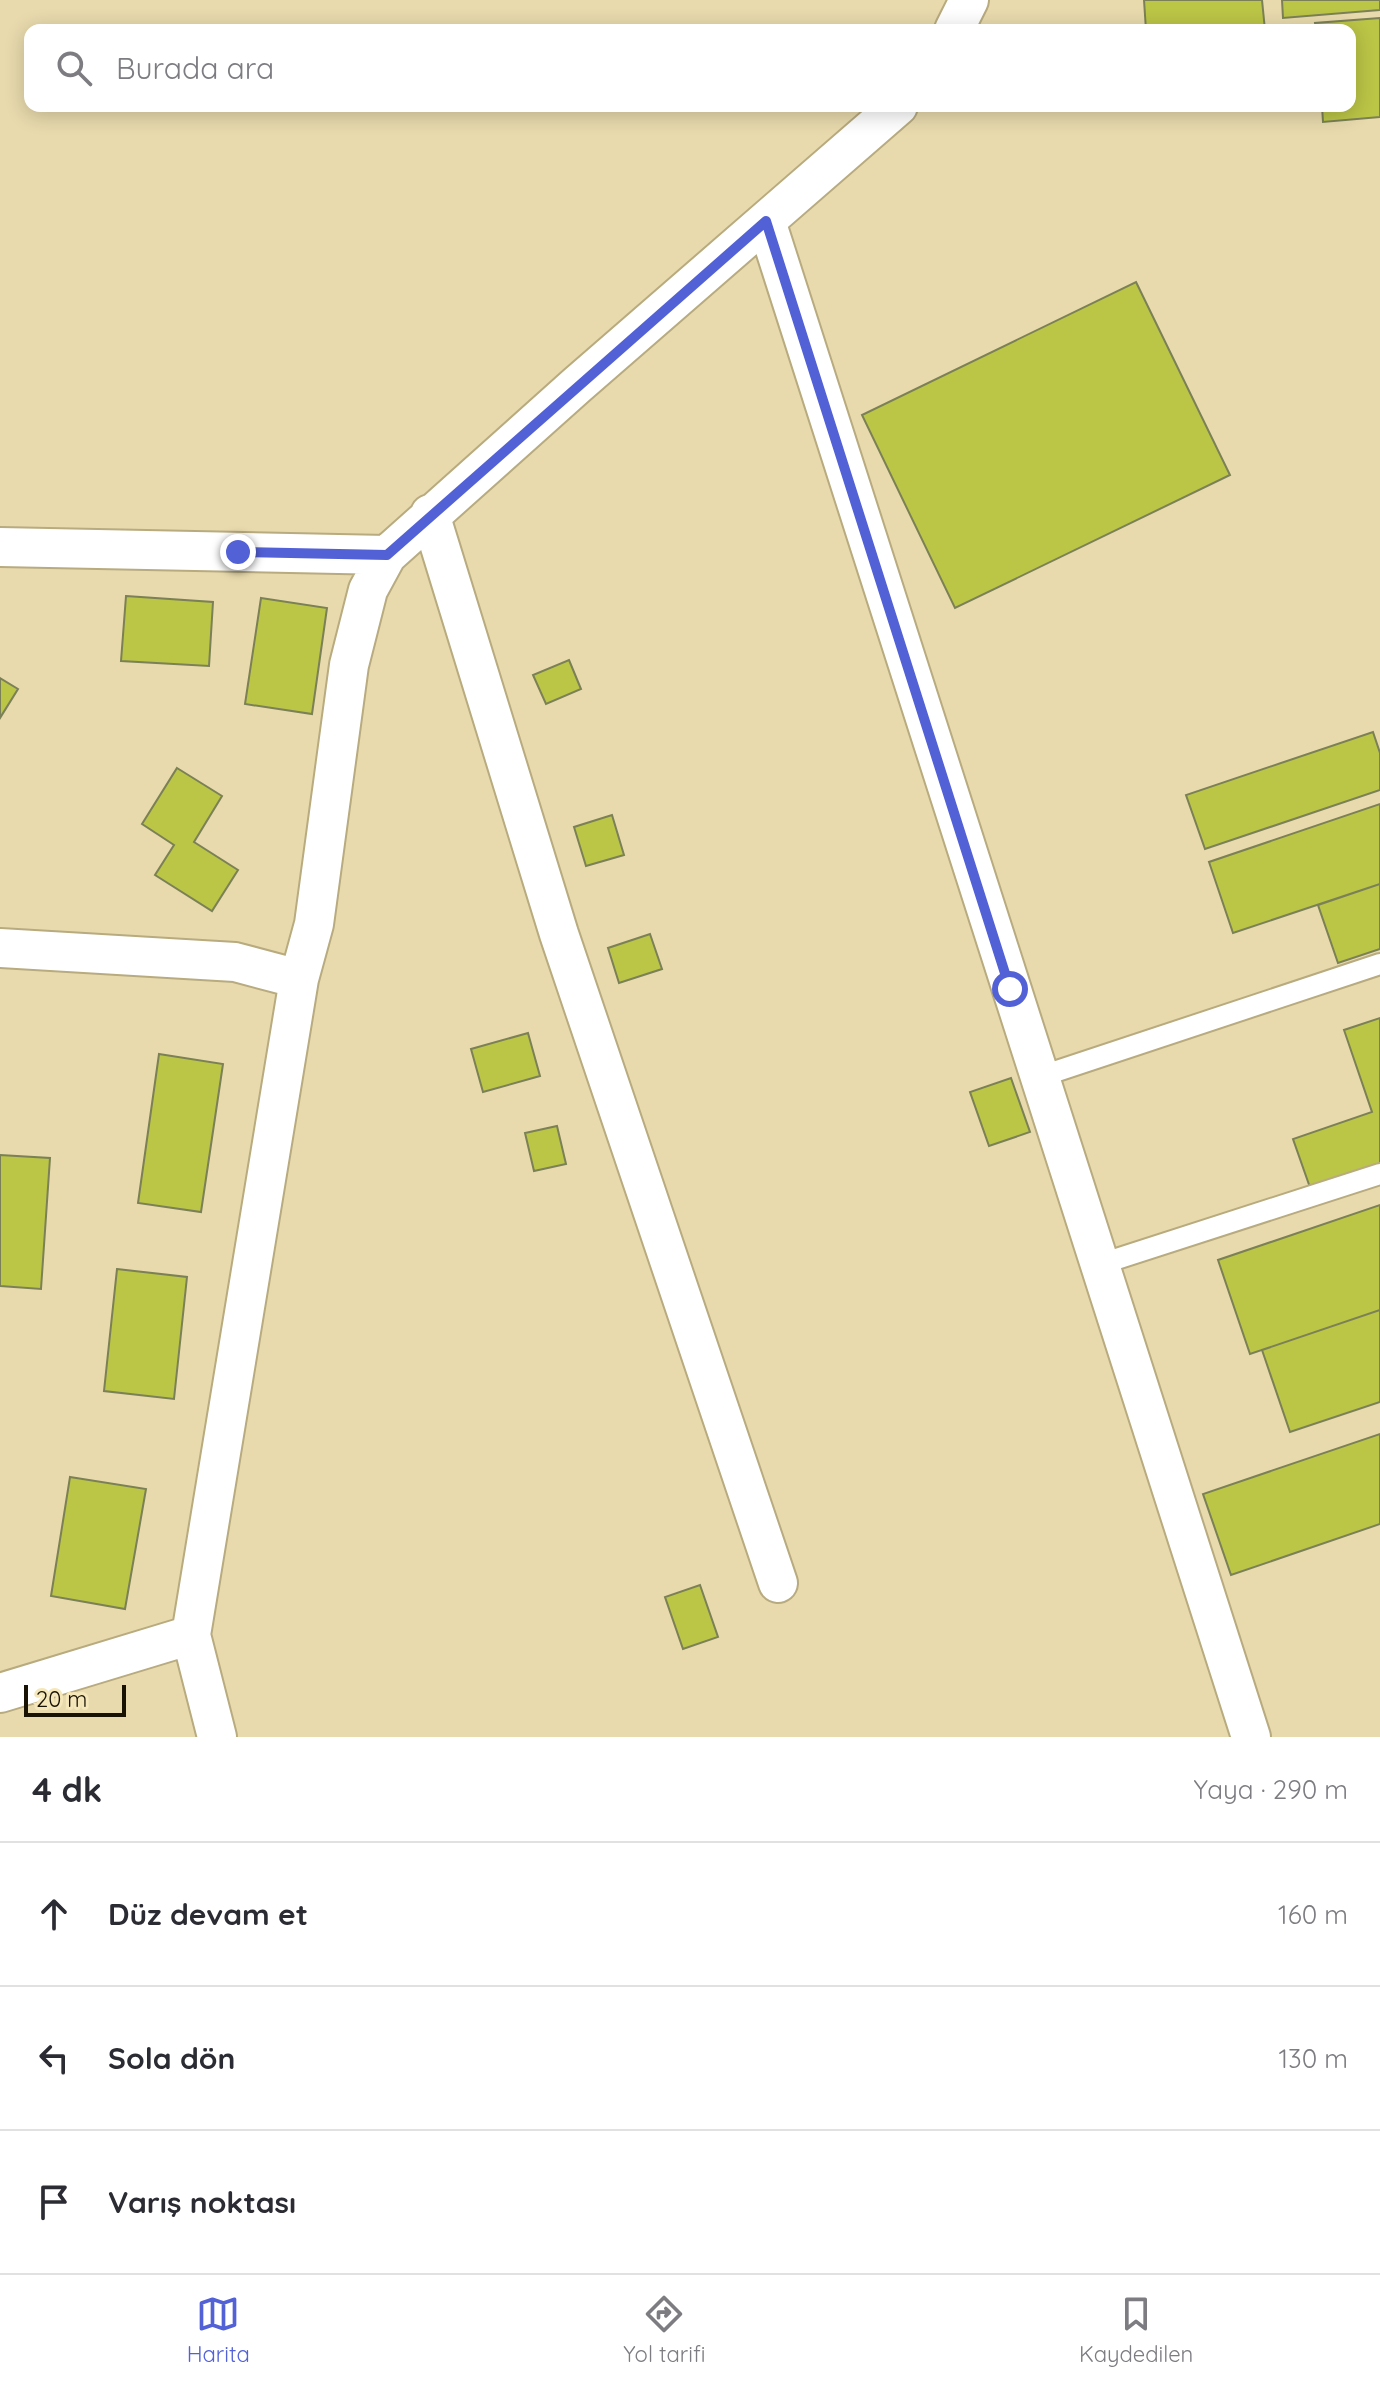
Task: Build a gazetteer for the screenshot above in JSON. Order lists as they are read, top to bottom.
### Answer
{
  "scale_bar": "20 m",
  "page": {
    "search": "Burada ara",
    "scale": "20 m",
    "heading": ["4 dk", "Yaya · 290 m"],
    "list": [
      ["Düz devam et", "160 m"],
      ["Sola dön", "130 m"],
      "Varış noktası"
    ],
    "nav": ["Harita", "Yol tarifi", "Kaydedilen"]
  }
}
